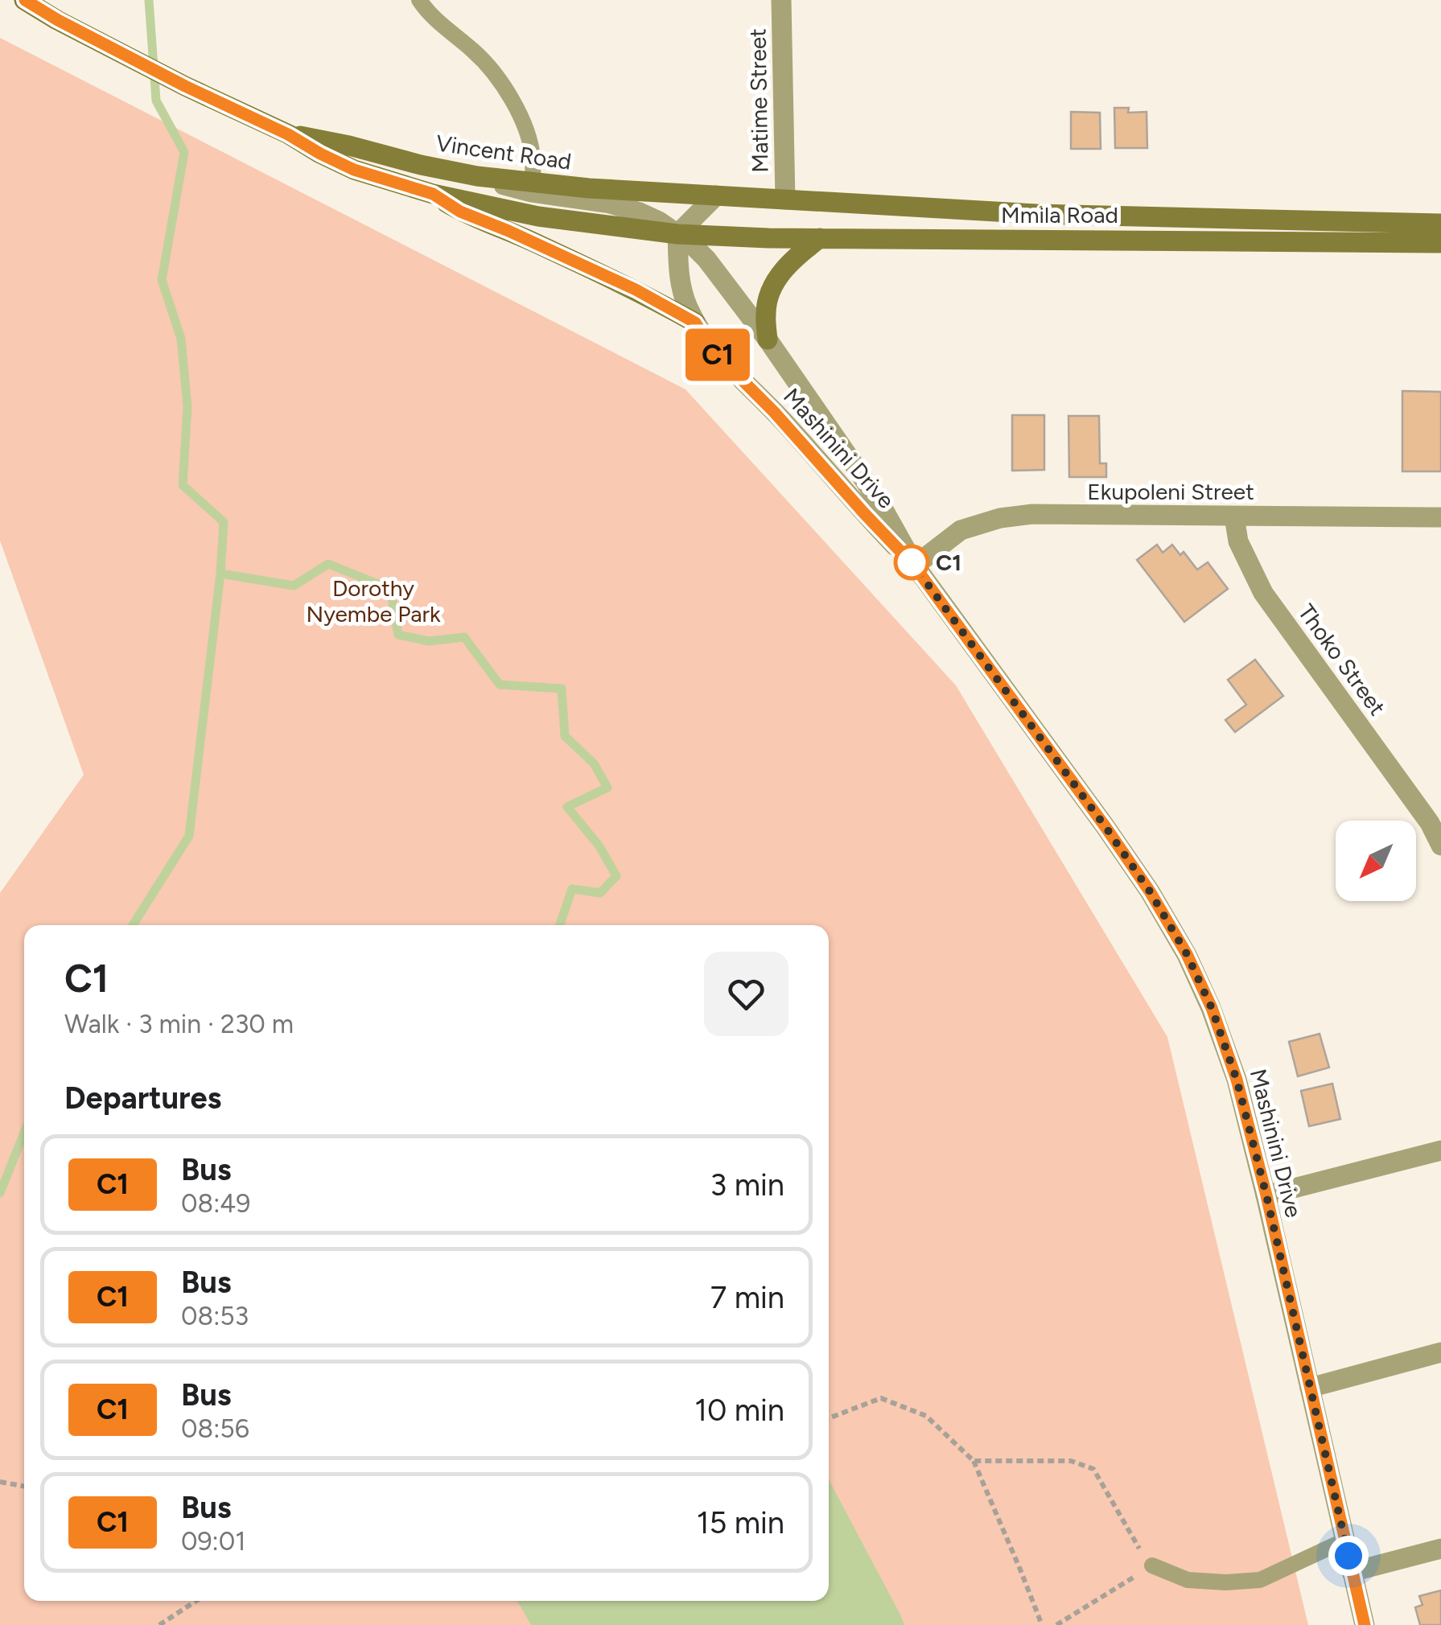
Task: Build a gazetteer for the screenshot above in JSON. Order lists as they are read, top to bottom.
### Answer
{
  "streets": {
    "main road": ["Vincent Road", "Mmila Road"],
    "street": [
      "Matime Street",
      "Mashinini Drive",
      "Ekupoleni Street",
      "Thoko Street"
    ]
  },
  "crossings": [
    ["Matime Street", "Mmila Road"],
    ["Vincent Road", "Mmila Road"],
    ["Vincent Road", "Mashinini Drive"],
    ["Mmila Road", "Mashinini Drive"],
    ["Mashinini Drive", "Ekupoleni Street"],
    ["Ekupoleni Street", "Thoko Street"]
  ],
  "parks": ["Dorothy Nyembe Park"],
  "places": ["C1"],
  "lines": ["bus line C1"],
  "north": "bottom left",
  "page": {
    "on_map": "C1",
    "heading": [
      ["C1", "Walk · 3 min · 230 m"],
      "Departures"
    ],
    "list": [
      {
        "mark": "C1",
        "name": "Bus",
        "note": "08:49",
        "value": "3 min"
      },
      {
        "mark": "C1",
        "name": "Bus",
        "note": "08:53",
        "value": "7 min"
      },
      {
        "mark": "C1",
        "name": "Bus",
        "note": "08:56",
        "value": "10 min"
      },
      {
        "mark": "C1",
        "name": "Bus",
        "note": "09:01",
        "value": "15 min"
      }
    ]
  }
}
